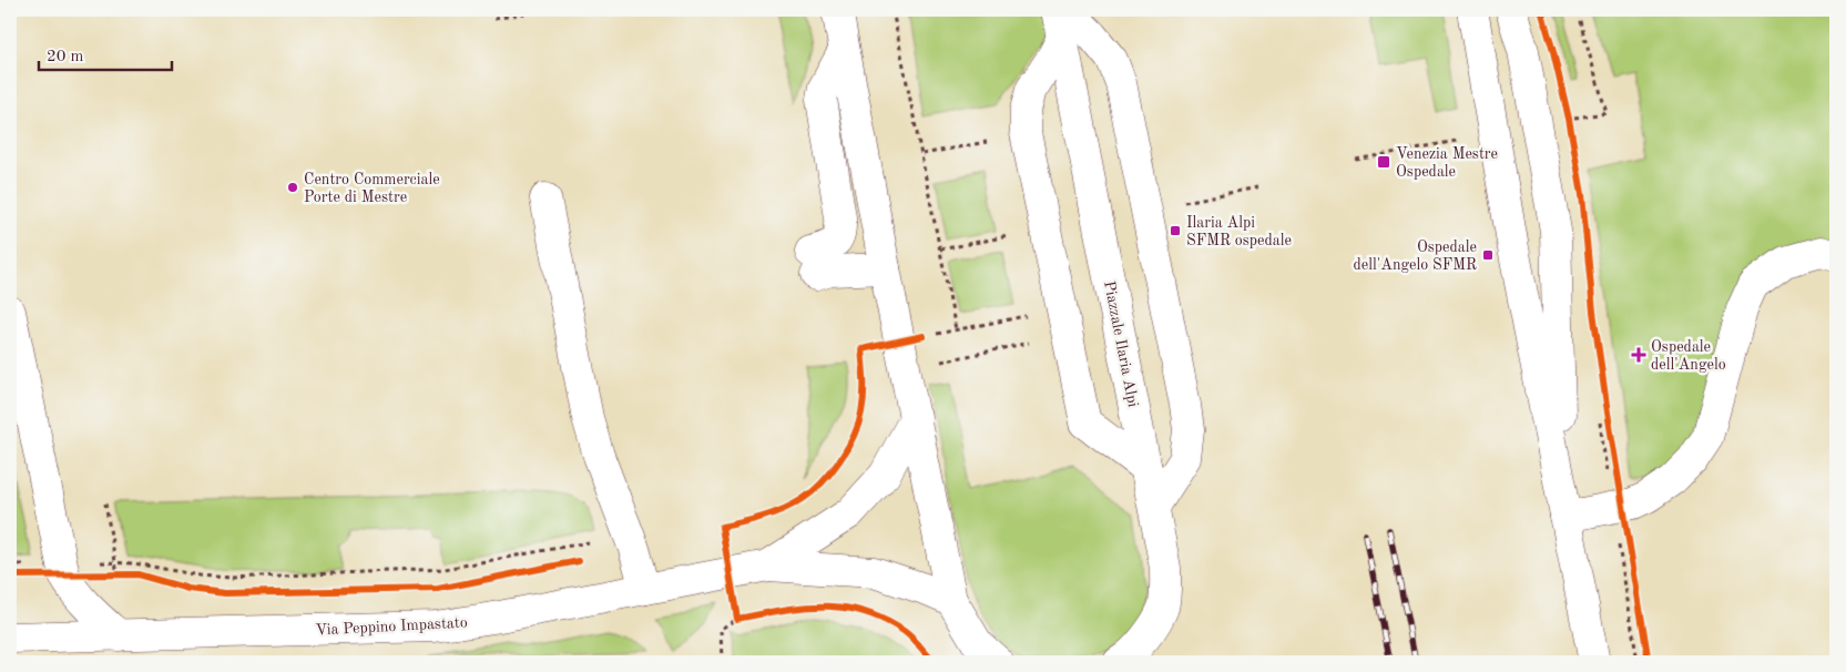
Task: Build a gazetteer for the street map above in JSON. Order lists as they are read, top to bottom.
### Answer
{
  "streets": {
    "lane": ["Piazzale Ilaria Alpi", "Via Peppino Impastato"]
  },
  "places": {
    "transit": ["Venezia Mestre Ospedale", "Ilaria Alpi SFMR ospedale", "Ospedale dell'Angelo SFMR"],
    "other": ["Centro Commerciale Porte di Mestre"],
    "health": ["Ospedale dell'Angelo"]
  },
  "scale_bar": "20 m"
}
